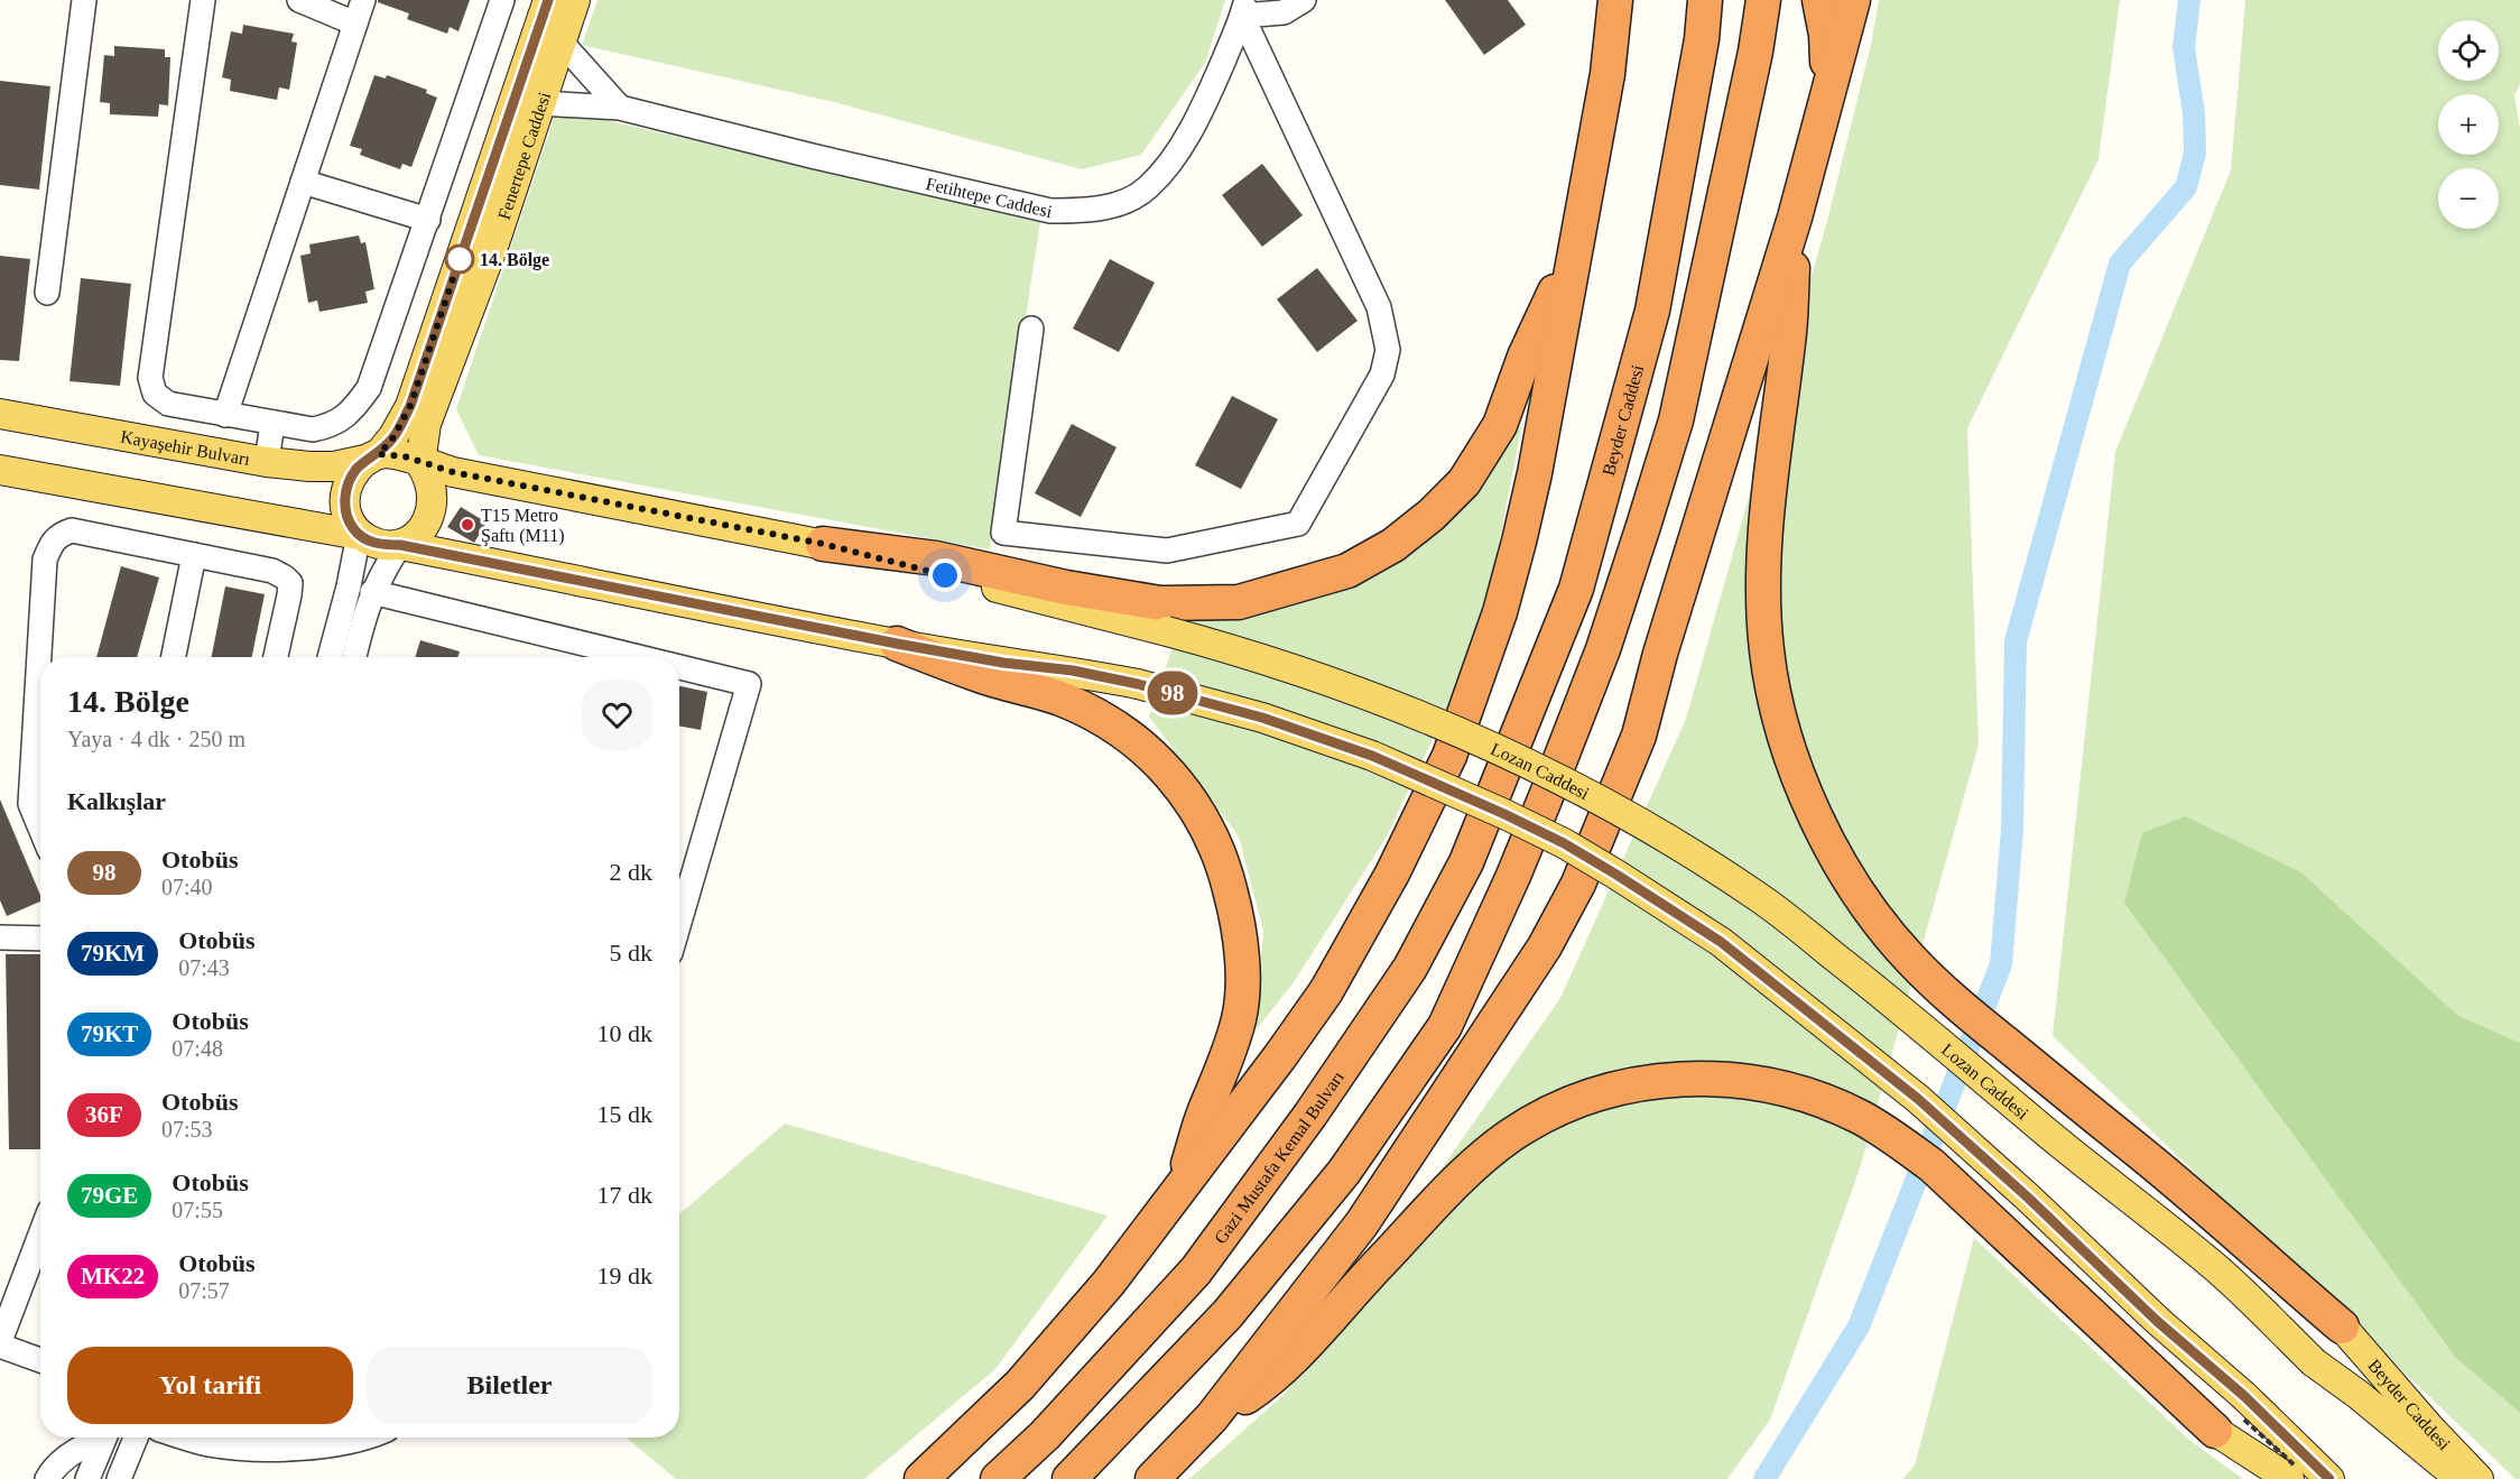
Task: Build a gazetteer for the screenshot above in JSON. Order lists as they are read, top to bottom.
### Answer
{
  "streets": {
    "highway": ["Beyder Caddesi", "Gazi Mustafa Kemal Bulvarı"],
    "main road": ["Fenertepe Caddesi", "Kayaşehir Bulvarı", "Lozan Caddesi"],
    "street": ["Fetihtepe Caddesi"]
  },
  "crossings": [
    ["Fenertepe Caddesi", "Fetihtepe Caddesi"],
    ["Fenertepe Caddesi", "Kayaşehir Bulvarı"],
    ["Fenertepe Caddesi", "Lozan Caddesi"],
    ["Beyder Caddesi", "Gazi Mustafa Kemal Bulvarı"],
    ["Kayaşehir Bulvarı", "Lozan Caddesi"]
  ],
  "places": ["14. Bölge", "T15 Metro Şaftı (M11)"],
  "lines": ["bus line 98"],
  "page": {
    "on_map": "98",
    "map_buttons": ["+", "−"],
    "heading": [
      ["14. Bölge", "Yaya · 4 dk · 250 m"],
      "Kalkışlar"
    ],
    "list": [
      {
        "mark": "98",
        "name": "Otobüs",
        "note": "07:40",
        "value": "2 dk"
      },
      {
        "mark": "79KM",
        "name": "Otobüs",
        "note": "07:43",
        "value": "5 dk"
      },
      {
        "mark": "79KT",
        "name": "Otobüs",
        "note": "07:48",
        "value": "10 dk"
      },
      {
        "mark": "36F",
        "name": "Otobüs",
        "note": "07:53",
        "value": "15 dk"
      },
      {
        "mark": "79GE",
        "name": "Otobüs",
        "note": "07:55",
        "value": "17 dk"
      },
      {
        "mark": "MK22",
        "name": "Otobüs",
        "note": "07:57",
        "value": "19 dk"
      }
    ],
    "buttons": ["Yol tarifi", "Biletler"]
  }
}
